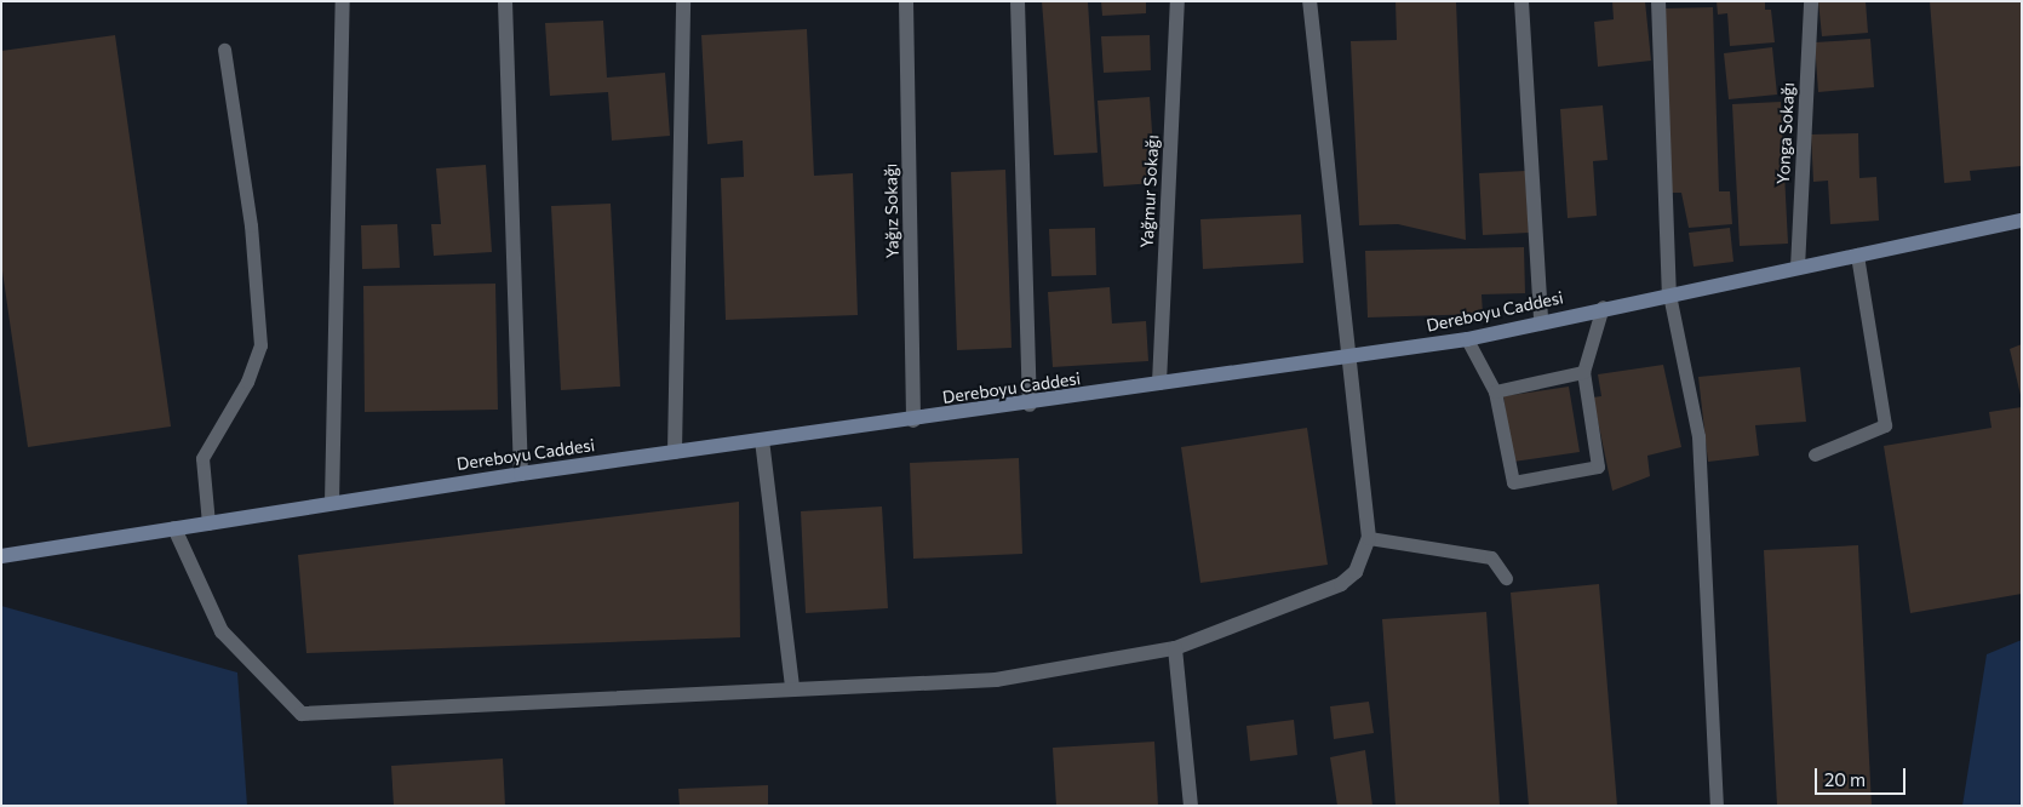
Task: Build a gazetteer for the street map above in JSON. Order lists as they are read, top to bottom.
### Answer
{
  "streets": {
    "main road": ["Dereboyu Caddesi"],
    "street": ["Yonga Sokağı", "Yağmur Sokağı", "Yağız Sokağı"]
  },
  "crossings": [
    ["Yonga Sokağı", "Dereboyu Caddesi"],
    ["Yağmur Sokağı", "Dereboyu Caddesi"],
    ["Yağız Sokağı", "Dereboyu Caddesi"]
  ],
  "scale_bar": "20 m"
}
